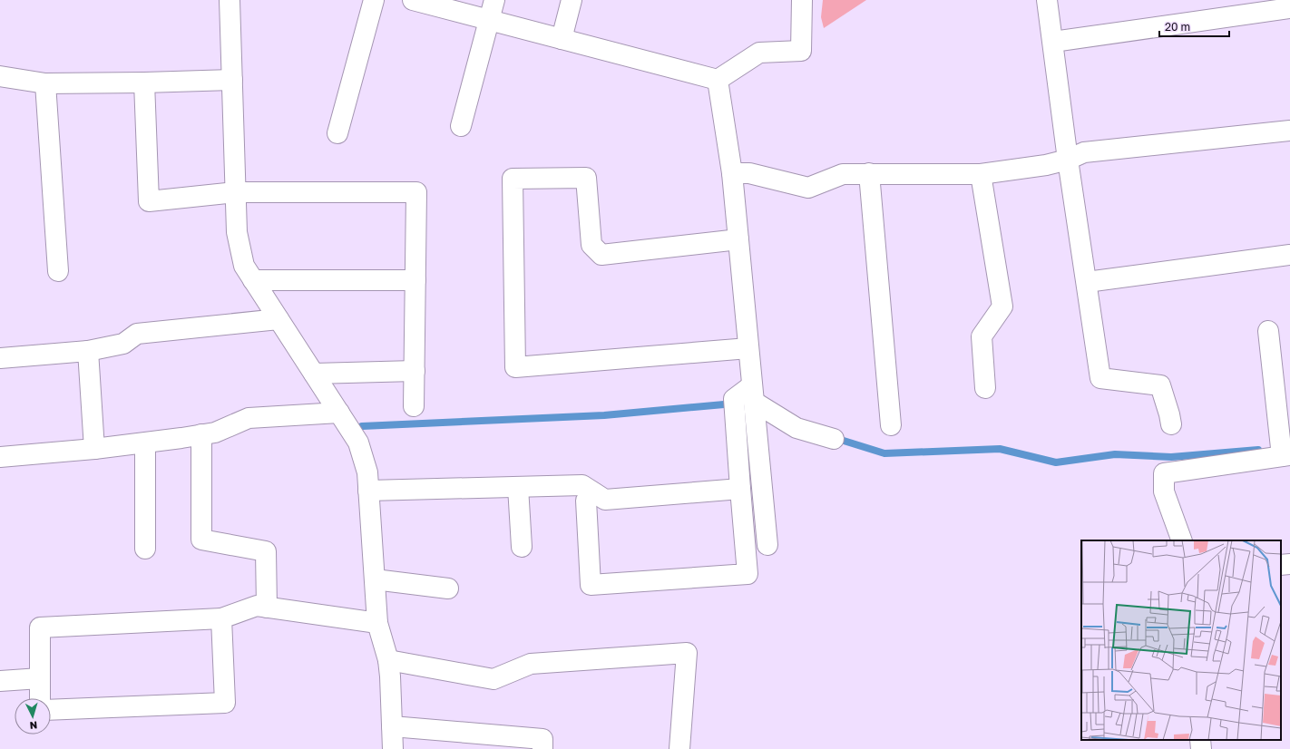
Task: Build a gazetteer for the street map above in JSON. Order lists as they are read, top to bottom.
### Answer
{
  "scale_bar": "20 m",
  "north": "bottom"
}
